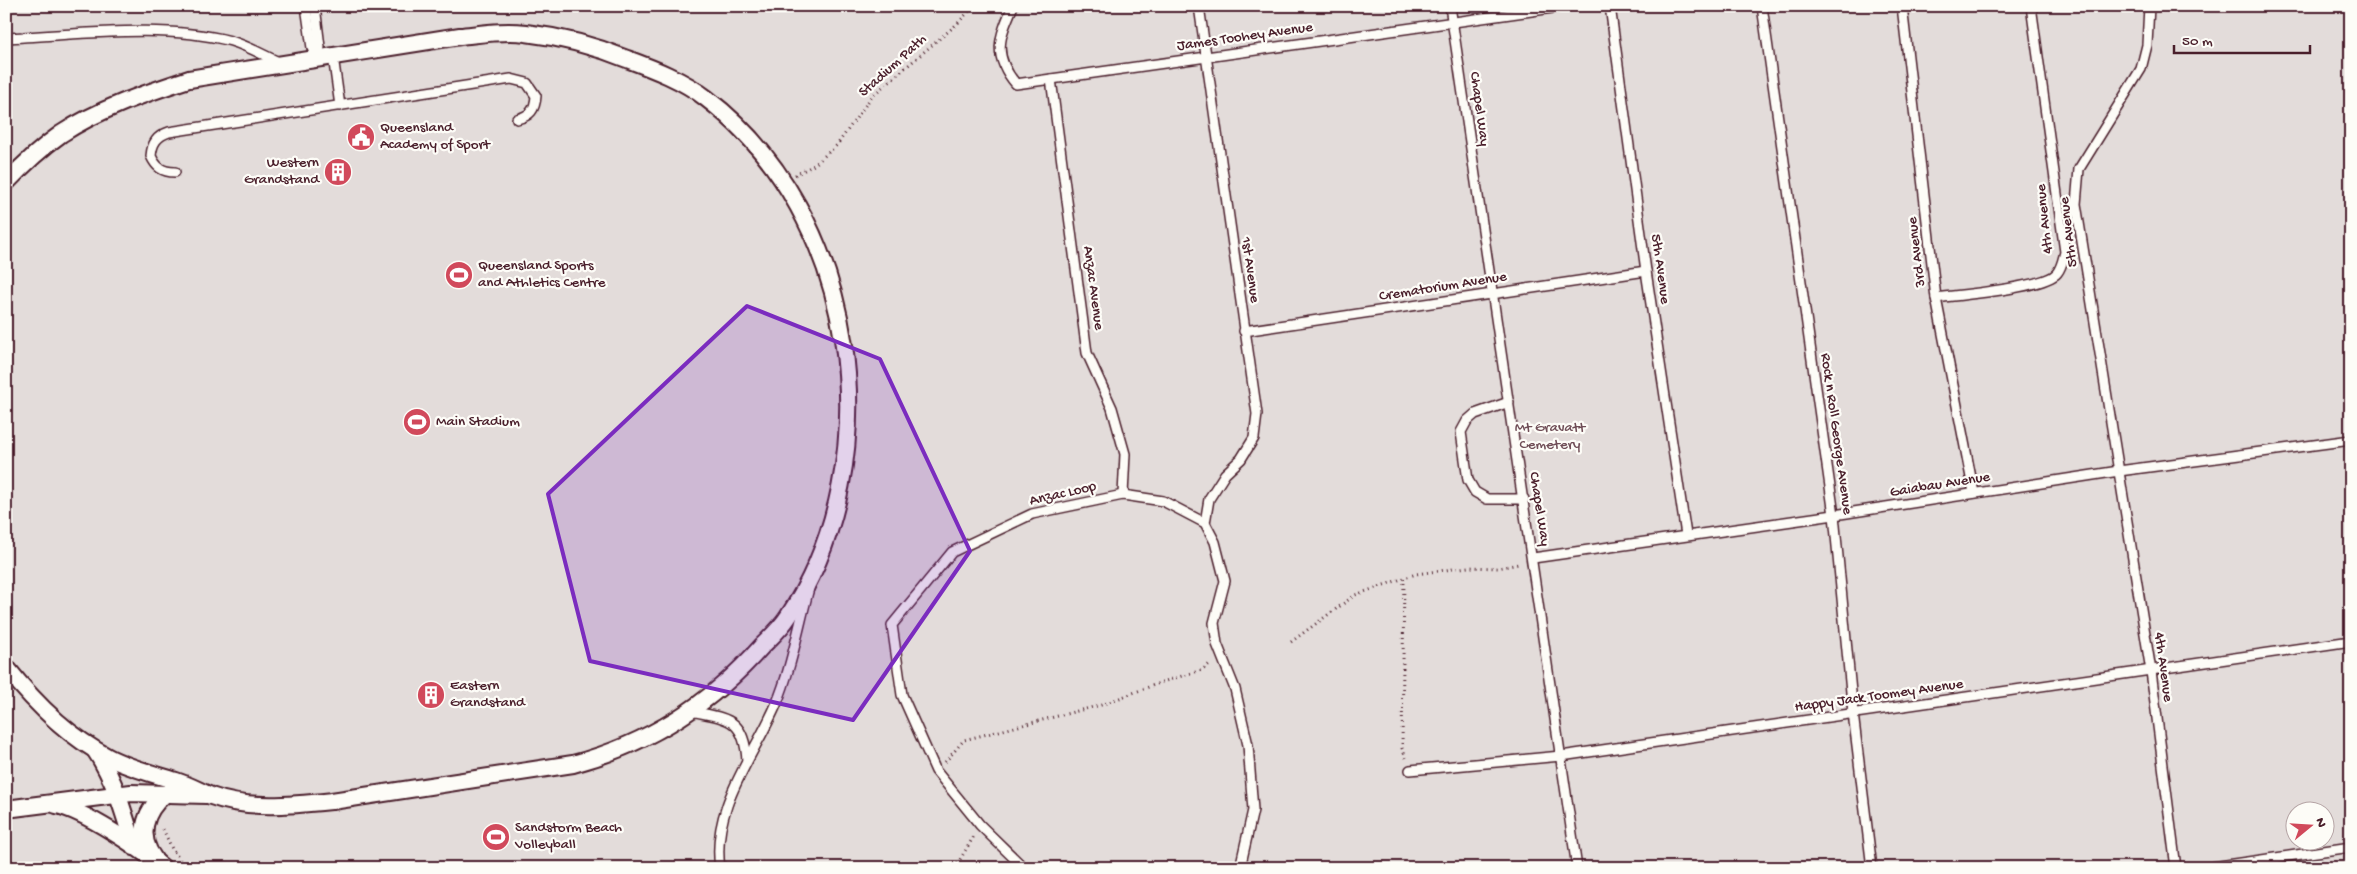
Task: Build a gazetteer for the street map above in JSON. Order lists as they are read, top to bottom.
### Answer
{
  "streets": {
    "lane": [
      "James Toohey Avenue",
      "Chapel Way",
      "4th Avenue",
      "5th Avenue",
      "3rd Avenue",
      "1st Avenue",
      "Crematorium Avenue",
      "Anzac Avenue",
      "Rock n Roll George Avenue",
      "Gaiabau Avenue",
      "Anzac Loop",
      "Happy Jack Toomey Avenue"
    ],
    "path": ["Stadium Path"]
  },
  "crossings": [
    ["James Toohey Avenue", "Chapel Way"],
    ["James Toohey Avenue", "1st Avenue"],
    ["James Toohey Avenue", "Anzac Avenue"],
    ["Chapel Way", "Crematorium Avenue"],
    ["Chapel Way", "Gaiabau Avenue"],
    ["Chapel Way", "Happy Jack Toomey Avenue"],
    ["4th Avenue", "5th Avenue"],
    ["4th Avenue", "3rd Avenue"],
    ["4th Avenue", "Gaiabau Avenue"],
    ["4th Avenue", "Happy Jack Toomey Avenue"],
    ["5th Avenue", "Crematorium Avenue"],
    ["5th Avenue", "Gaiabau Avenue"],
    ["3rd Avenue", "Gaiabau Avenue"],
    ["1st Avenue", "Crematorium Avenue"],
    ["1st Avenue", "Anzac Loop"],
    ["Anzac Avenue", "Anzac Loop"],
    ["Rock n Roll George Avenue", "Gaiabau Avenue"],
    ["Rock n Roll George Avenue", "Happy Jack Toomey Avenue"]
  ],
  "parks": ["Mt Gravatt Cemetery"],
  "places": {
    "public building": ["Queensland Academy of Sport"],
    "building": ["Western Grandstand", "Eastern Grandstand"],
    "sports": ["Queensland Sports and Athletics Centre", "Main Stadium", "Sandstorm Beach Volleyball"]
  },
  "scale_bar": "50 m",
  "north": "right"
}
